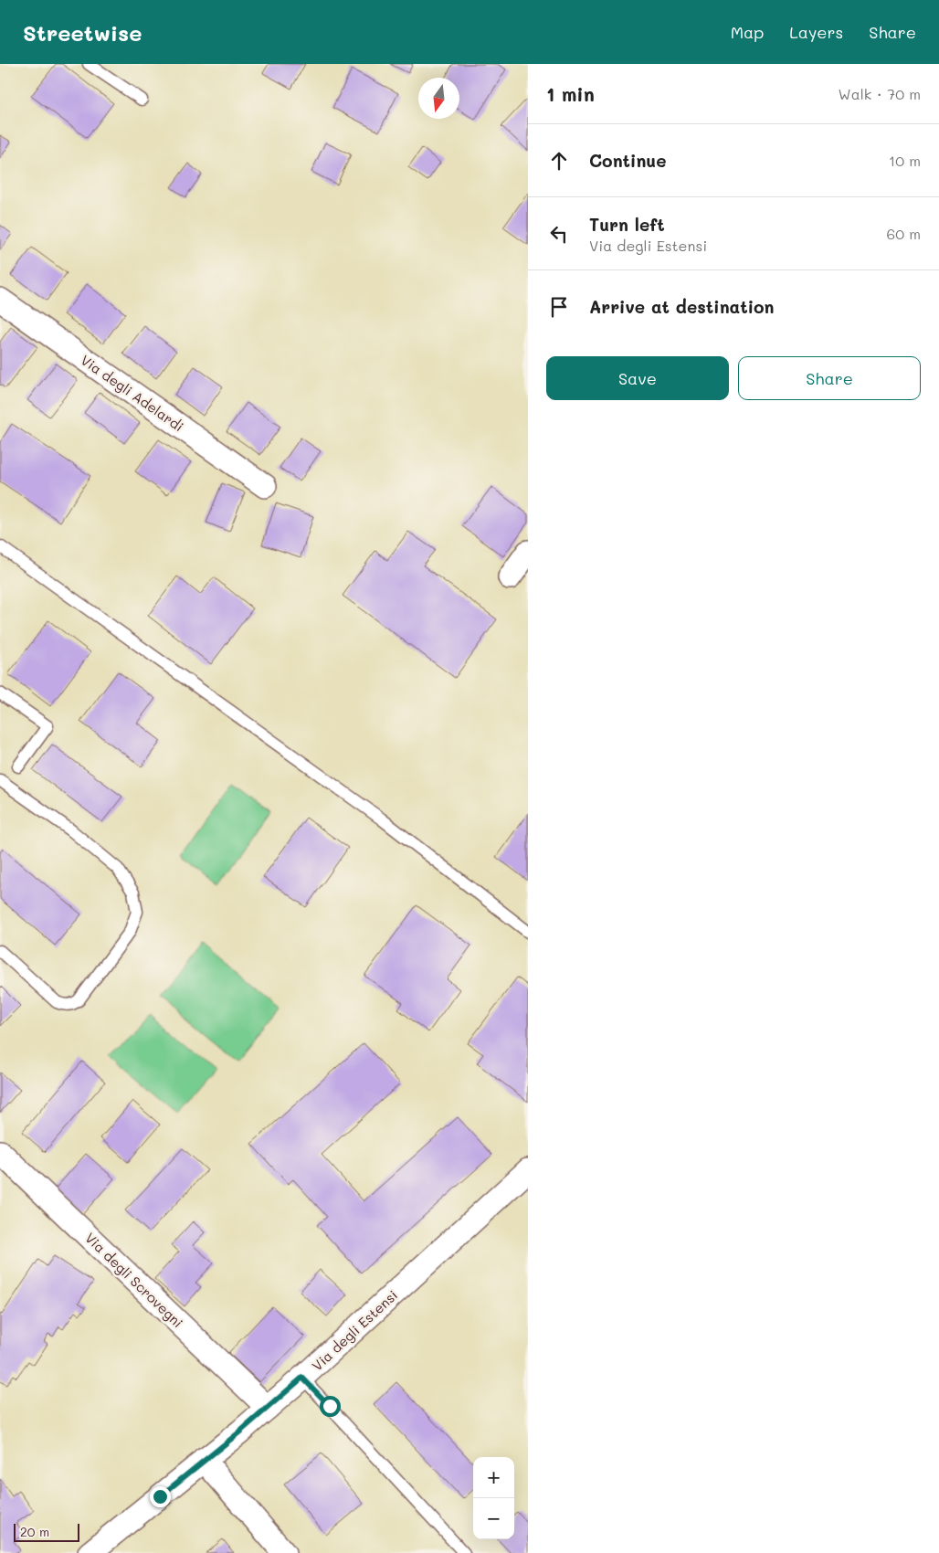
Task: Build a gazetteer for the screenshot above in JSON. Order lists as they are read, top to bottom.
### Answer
{
  "streets": {
    "street": ["Via degli Adelardi", "Via degli Scrovegni", "Via degli Estensi"]
  },
  "crossings": [
    ["Via degli Scrovegni", "Via degli Estensi"]
  ],
  "scale_bar": "20 m",
  "north": "bottom",
  "page": {
    "header": "Streetwise",
    "nav": ["Map", "Layers", "Share"],
    "heading": ["1 min", "Walk · 70 m"],
    "list": [
      ["Continue", "10 m"],
      ["Turn left", "Via degli Estensi", "60 m"],
      "Arrive at destination"
    ],
    "buttons": ["Save", "Share"],
    "map_buttons": ["+", "−"],
    "scale": "20 m"
  }
}
